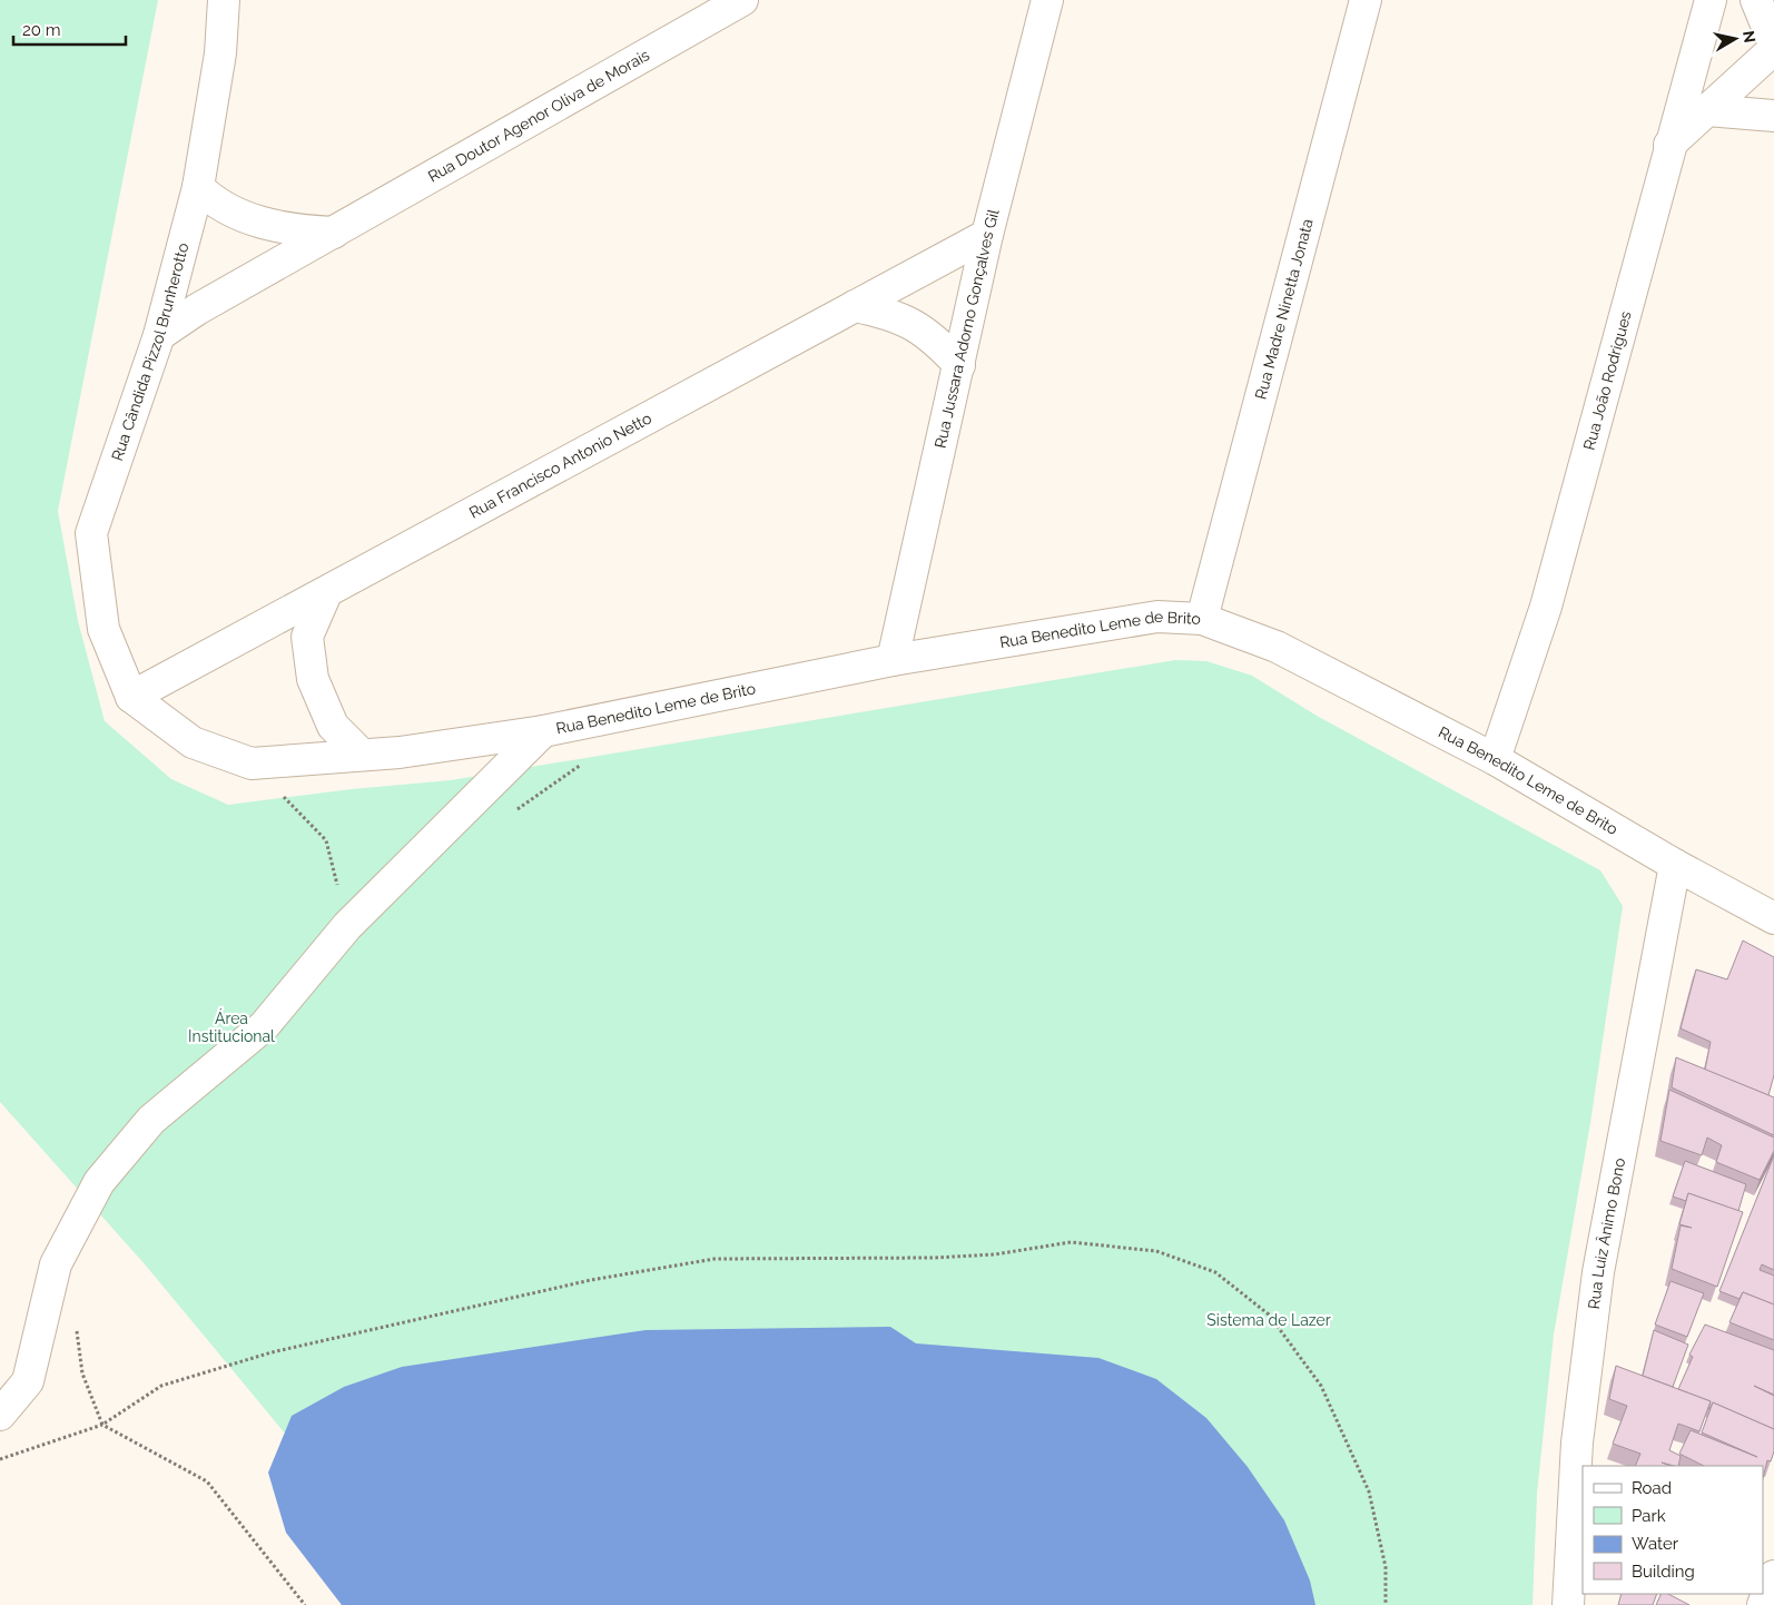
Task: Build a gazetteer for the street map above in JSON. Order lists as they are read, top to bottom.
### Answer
{
  "streets": {
    "street": [
      "Rua Doutor Agenor Oliva de Morais",
      "Rua Madre Ninetta Jonata",
      "Rua Jussara Adorno Gonçalves Gil",
      "Rua Cândida Pizzol Brunherotto",
      "Rua João Rodrigues",
      "Rua Francisco Antonio Netto",
      "Rua Benedito Leme de Brito",
      "Rua Luiz Ânimo Bono"
    ]
  },
  "crossings": [
    ["Rua Doutor Agenor Oliva de Morais", "Rua Cândida Pizzol Brunherotto"],
    ["Rua Madre Ninetta Jonata", "Rua Benedito Leme de Brito"],
    ["Rua Jussara Adorno Gonçalves Gil", "Rua Francisco Antonio Netto"],
    ["Rua Jussara Adorno Gonçalves Gil", "Rua Benedito Leme de Brito"],
    ["Rua Cândida Pizzol Brunherotto", "Rua Francisco Antonio Netto"],
    ["Rua Cândida Pizzol Brunherotto", "Rua Benedito Leme de Brito"],
    ["Rua João Rodrigues", "Rua Benedito Leme de Brito"],
    ["Rua Francisco Antonio Netto", "Rua Benedito Leme de Brito"],
    ["Rua Benedito Leme de Brito", "Rua Luiz Ânimo Bono"]
  ],
  "parks": ["Área Institucional", "Sistema de Lazer"],
  "legend": [
    "Road",
    "Park",
    "Water",
    "Building"
  ],
  "scale_bar": "20 m",
  "north": "right"
}
